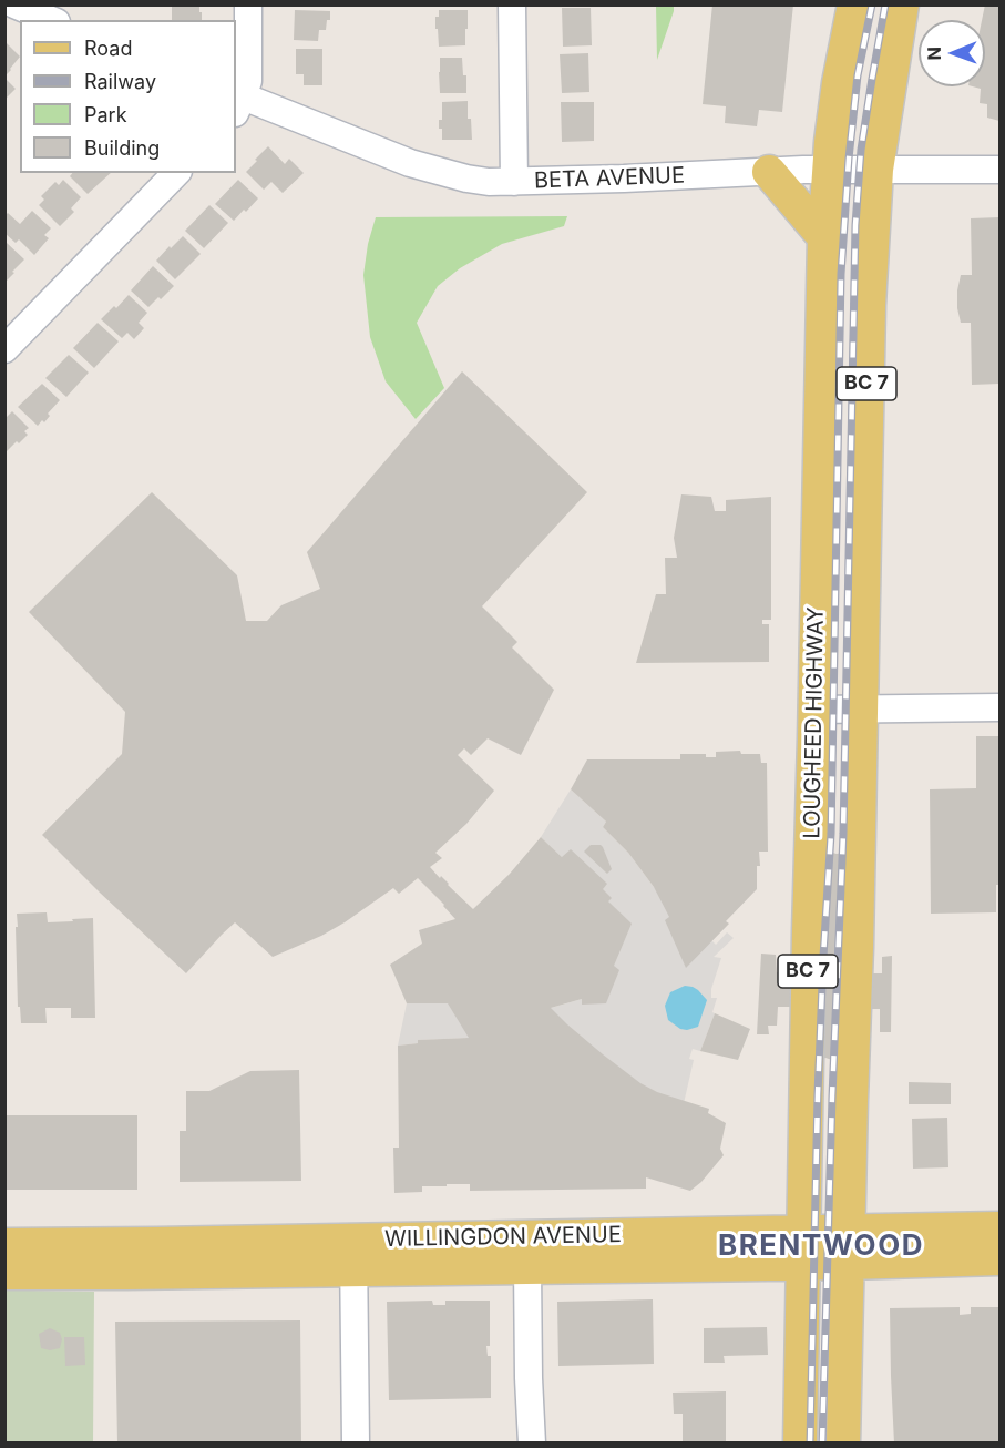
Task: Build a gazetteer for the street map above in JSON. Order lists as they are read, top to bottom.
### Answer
{
  "streets": {
    "main road": ["BC 7", "LOUGHEED HIGHWAY", "WILLINGDON AVENUE"],
    "street": ["BETA AVENUE"]
  },
  "crossings": [
    ["BETA AVENUE", "LOUGHEED HIGHWAY"],
    ["LOUGHEED HIGHWAY", "WILLINGDON AVENUE"]
  ],
  "districts": ["BRENTWOOD"],
  "legend": [
    "Road",
    "Railway",
    "Park",
    "Building"
  ],
  "north": "left"
}
